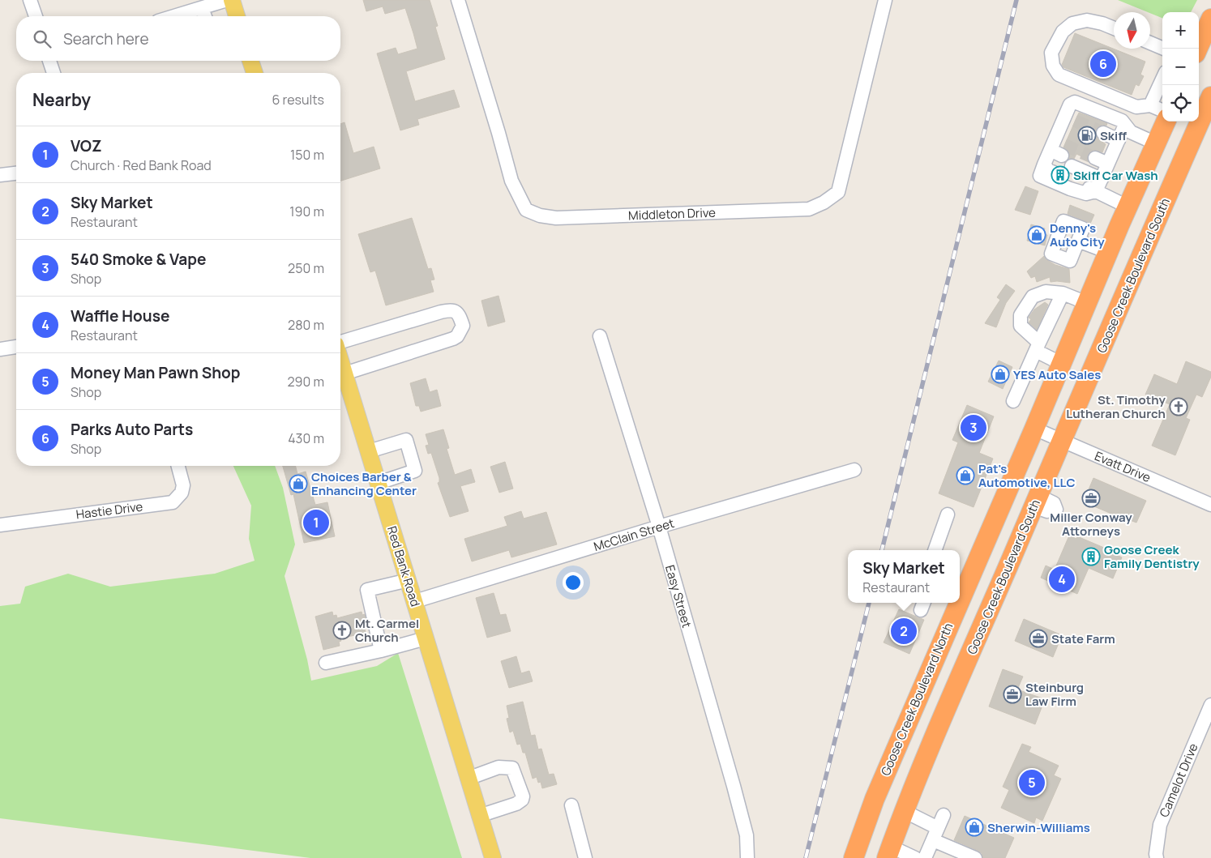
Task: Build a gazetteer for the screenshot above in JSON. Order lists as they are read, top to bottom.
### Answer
{
  "streets": {
    "highway": ["Goose Creek Boulevard South", "Goose Creek Boulevard North"],
    "main road": ["Red Bank Road"],
    "street": [
      "Middleton Drive",
      "Evatt Drive",
      "Hastie Drive",
      "McClain Street",
      "Easy Street",
      "Camelot Drive"
    ]
  },
  "crossings": [
    ["Goose Creek Boulevard South", "Evatt Drive"],
    ["Evatt Drive", "Goose Creek Boulevard North"],
    ["McClain Street", "Red Bank Road"],
    ["McClain Street", "Easy Street"]
  ],
  "places": {
    "fuel station": ["Skiff"],
    "building": ["Skiff Car Wash", "Goose Creek Family Dentistry"],
    "shop": [
      "Denny's Auto City",
      "YES Auto Sales",
      "Pat's Automotive, LLC",
      "Choices Barber & Enhancing Center",
      "Sherwin-Williams"
    ],
    "church": ["St. Timothy Lutheran Church", "Mt. Carmel Church"],
    "office": ["Miller Conway Attorneys", "State Farm", "Steinburg Law Firm"]
  },
  "north": "bottom",
  "page": {
    "map_buttons": ["+", "−"],
    "search": "Search here",
    "pins": [
      "6",
      "3",
      "1",
      "4",
      "2",
      "5"
    ],
    "heading": ["Nearby", "6 results"],
    "list": [
      {
        "mark": "1",
        "name": "VOZ",
        "note": "Church · Red Bank Road",
        "value": "150 m"
      },
      {
        "mark": "2",
        "name": "Sky Market",
        "note": "Restaurant",
        "value": "190 m"
      },
      {
        "mark": "3",
        "name": "540 Smoke & Vape",
        "note": "Shop",
        "value": "250 m"
      },
      {
        "mark": "4",
        "name": "Waffle House",
        "note": "Restaurant",
        "value": "280 m"
      },
      {
        "mark": "5",
        "name": "Money Man Pawn Shop",
        "note": "Shop",
        "value": "290 m"
      },
      {
        "mark": "6",
        "name": "Parks Auto Parts",
        "note": "Shop",
        "value": "430 m"
      }
    ],
    "popup": ["Sky Market", "Restaurant"]
  }
}
